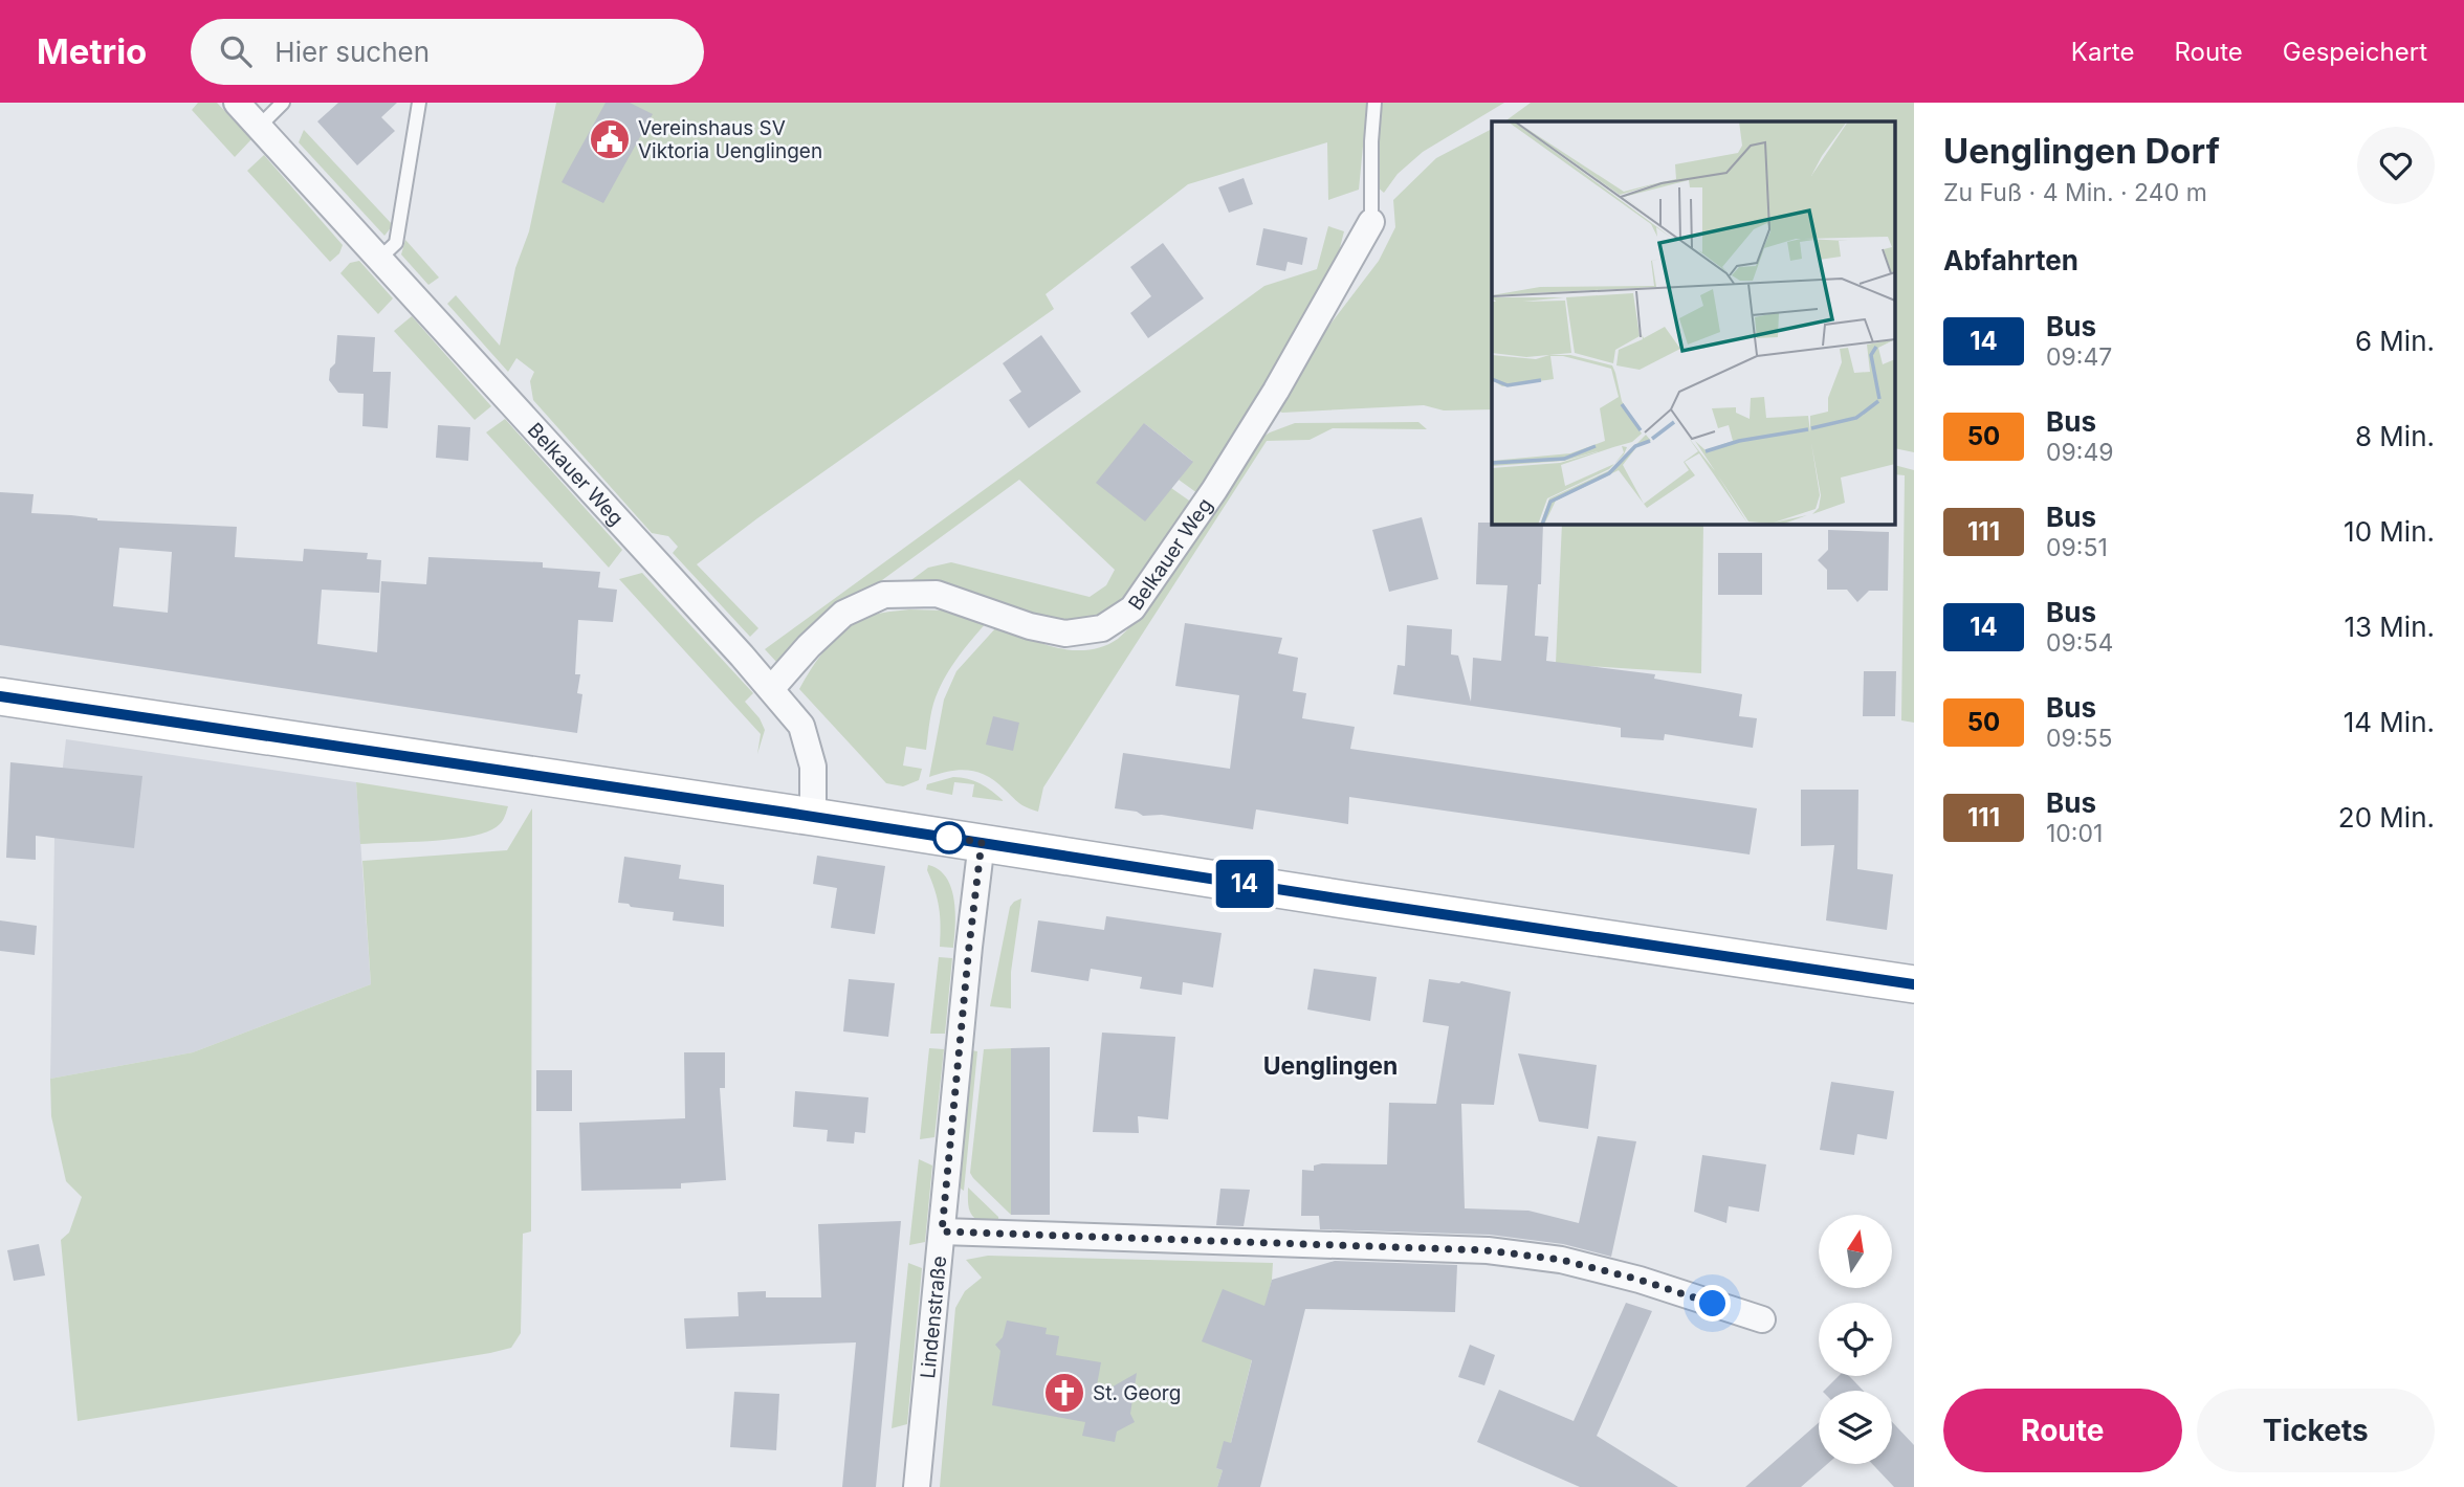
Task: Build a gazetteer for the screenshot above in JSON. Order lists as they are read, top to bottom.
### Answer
{
  "streets": {
    "street": ["Belkauer Weg", "Lindenstraße"]
  },
  "districts": ["Uenglingen"],
  "places": {
    "public building": ["Vereinshaus SV Viktoria Uenglingen"],
    "church": ["St. Georg"]
  },
  "lines": ["bus line 14"],
  "north": "top",
  "page": {
    "header": "Metrio",
    "search": "Hier suchen",
    "nav": ["Karte", "Route", "Gespeichert"],
    "on_map": "14",
    "heading": [
      ["Uenglingen Dorf", "Zu Fuß · 4 Min. · 240 m"],
      "Abfahrten"
    ],
    "list": [
      {
        "mark": "14",
        "name": "Bus",
        "note": "09:47",
        "value": "6 Min."
      },
      {
        "mark": "50",
        "name": "Bus",
        "note": "09:49",
        "value": "8 Min."
      },
      {
        "mark": "111",
        "name": "Bus",
        "note": "09:51",
        "value": "10 Min."
      },
      {
        "mark": "14",
        "name": "Bus",
        "note": "09:54",
        "value": "13 Min."
      },
      {
        "mark": "50",
        "name": "Bus",
        "note": "09:55",
        "value": "14 Min."
      },
      {
        "mark": "111",
        "name": "Bus",
        "note": "10:01",
        "value": "20 Min."
      }
    ],
    "buttons": ["Route", "Tickets"]
  }
}
